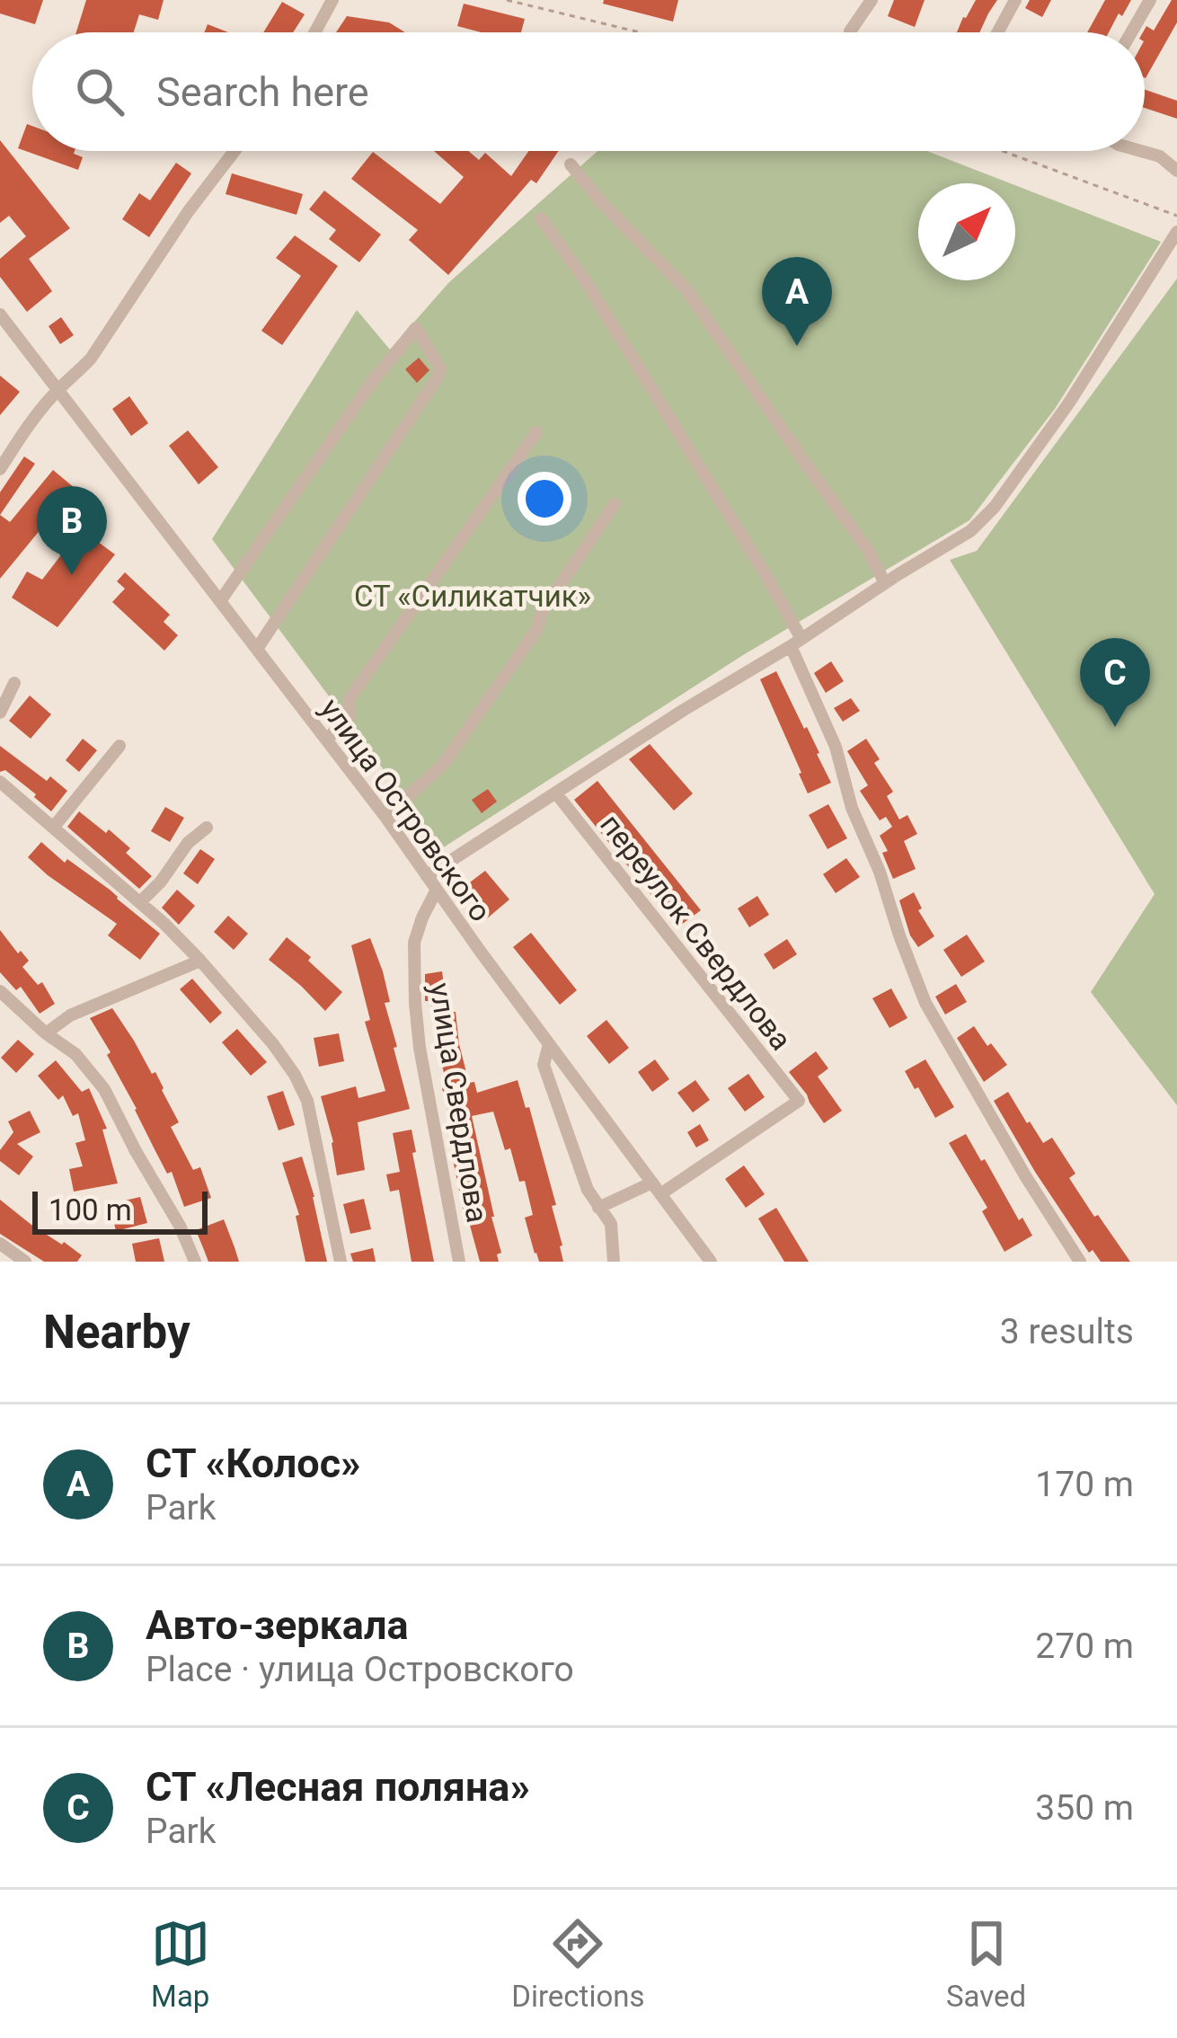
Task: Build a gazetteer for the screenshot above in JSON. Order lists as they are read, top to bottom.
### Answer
{
  "streets": {
    "street": ["улица Островского", "переулок Свердлова", "улица Свердлова"]
  },
  "crossings": [
    ["улица Островского", "переулок Свердлова"],
    ["улица Островского", "улица Свердлова"]
  ],
  "parks": ["СТ «Силикатчик»"],
  "scale_bar": "100 m",
  "north": "top right",
  "page": {
    "search": "Search here",
    "pins": ["A", "B", "C"],
    "scale": "100 m",
    "heading": ["Nearby", "3 results"],
    "list": [
      {
        "mark": "A",
        "name": "СТ «Колос»",
        "note": "Park",
        "value": "170 m"
      },
      {
        "mark": "B",
        "name": "Авто-зеркала",
        "note": "Place · улица Островского",
        "value": "270 m"
      },
      {
        "mark": "C",
        "name": "СТ «Лесная поляна»",
        "note": "Park",
        "value": "350 m"
      }
    ],
    "nav": ["Map", "Directions", "Saved"]
  }
}
